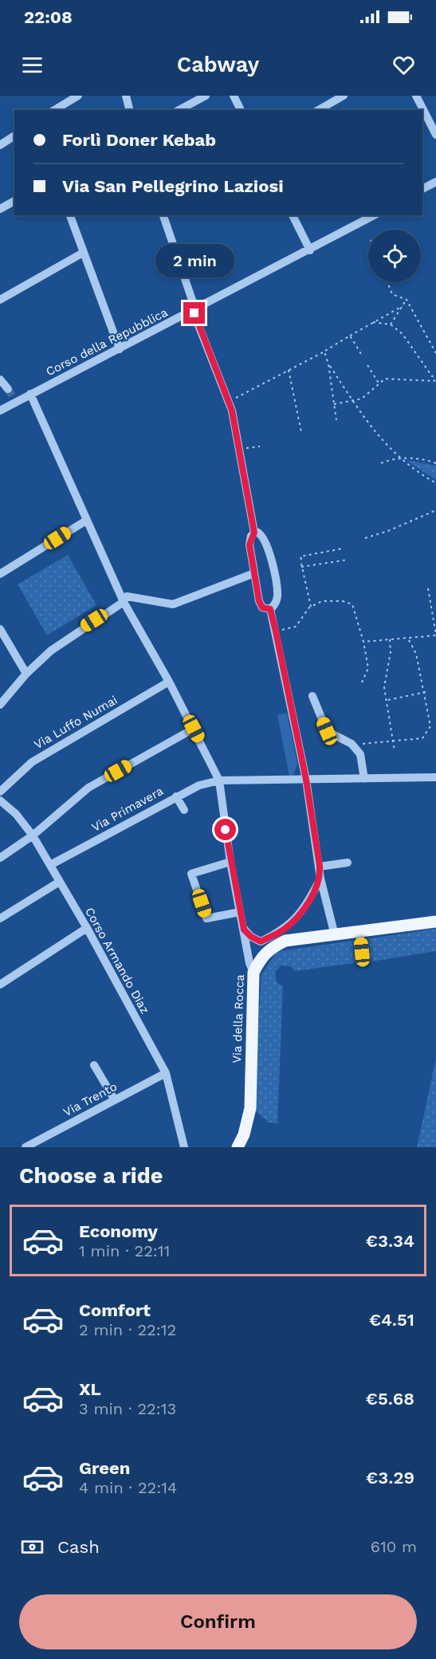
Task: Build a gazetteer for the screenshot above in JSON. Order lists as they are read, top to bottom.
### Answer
{
  "streets": {
    "main road": ["Via della Rocca"],
    "street": [
      "Corso della Repubblica",
      "Via Luffo Numai",
      "Via Primavera",
      "Corso Armando Diaz",
      "Via Trento"
    ]
  },
  "crossings": [
    ["Via Primavera", "Corso Armando Diaz"],
    ["Corso Armando Diaz", "Via Trento"]
  ],
  "page": {
    "status": "22:08",
    "header": "Cabway",
    "banner": ["Forlì Doner Kebab", "Via San Pellegrino Laziosi"],
    "bubble": "2 min",
    "heading": "Choose a ride",
    "list": [
      {
        "name": "Economy",
        "note": "1 min · 22:11",
        "value": "€3.34"
      },
      {
        "name": "Comfort",
        "note": "2 min · 22:12",
        "value": "€4.51"
      },
      {
        "name": "XL",
        "note": "3 min · 22:13",
        "value": "€5.68"
      },
      {
        "name": "Green",
        "note": "4 min · 22:14",
        "value": "€3.29"
      }
    ],
    "pay": ["Cash", "610 m"],
    "buttons": "Confirm"
  }
}
